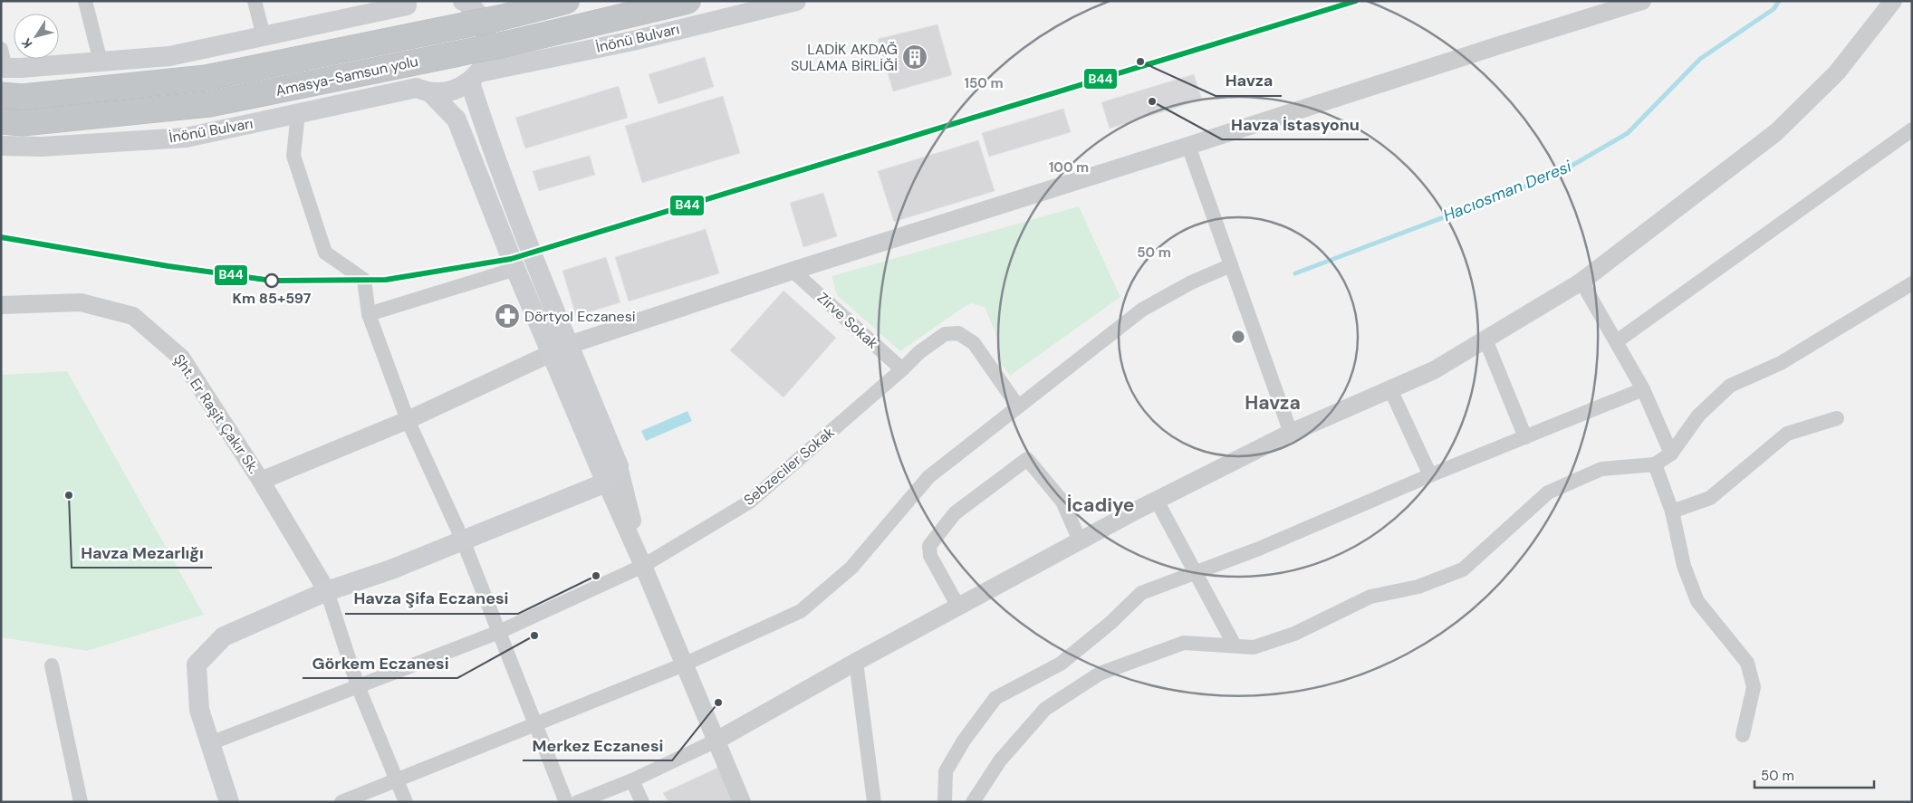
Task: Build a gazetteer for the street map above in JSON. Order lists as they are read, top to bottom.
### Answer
{
  "streets": {
    "highway": ["Amasya-Samsun yolu"],
    "main road": ["İnönü Bulvarı"],
    "street": ["Zirve Sokak", "Şht. Er Raşit Çakır Sk.", "Sebzeciler Sokak"]
  },
  "crossings": [
    ["Zirve Sokak", "Sebzeciler Sokak"]
  ],
  "districts": ["Havza", "İcadiye"],
  "water": ["Hacıosman Deresi"],
  "places": {
    "building": ["LADİK AKDAĞ SULAMA BİRLİĞİ"],
    "other": [
      "Havza",
      "Havza İstasyonu",
      "Km 85+597",
      "Havza Mezarlığı",
      "Havza Şifa Eczanesi",
      "Görkem Eczanesi",
      "Merkez Eczanesi"
    ],
    "pharmacy": ["Dörtyol Eczanesi"]
  },
  "lines": ["transit line B44"],
  "scale_bar": "50 m",
  "north": "bottom left",
  "rings": ["150 m", "100 m", "50 m"]
}
